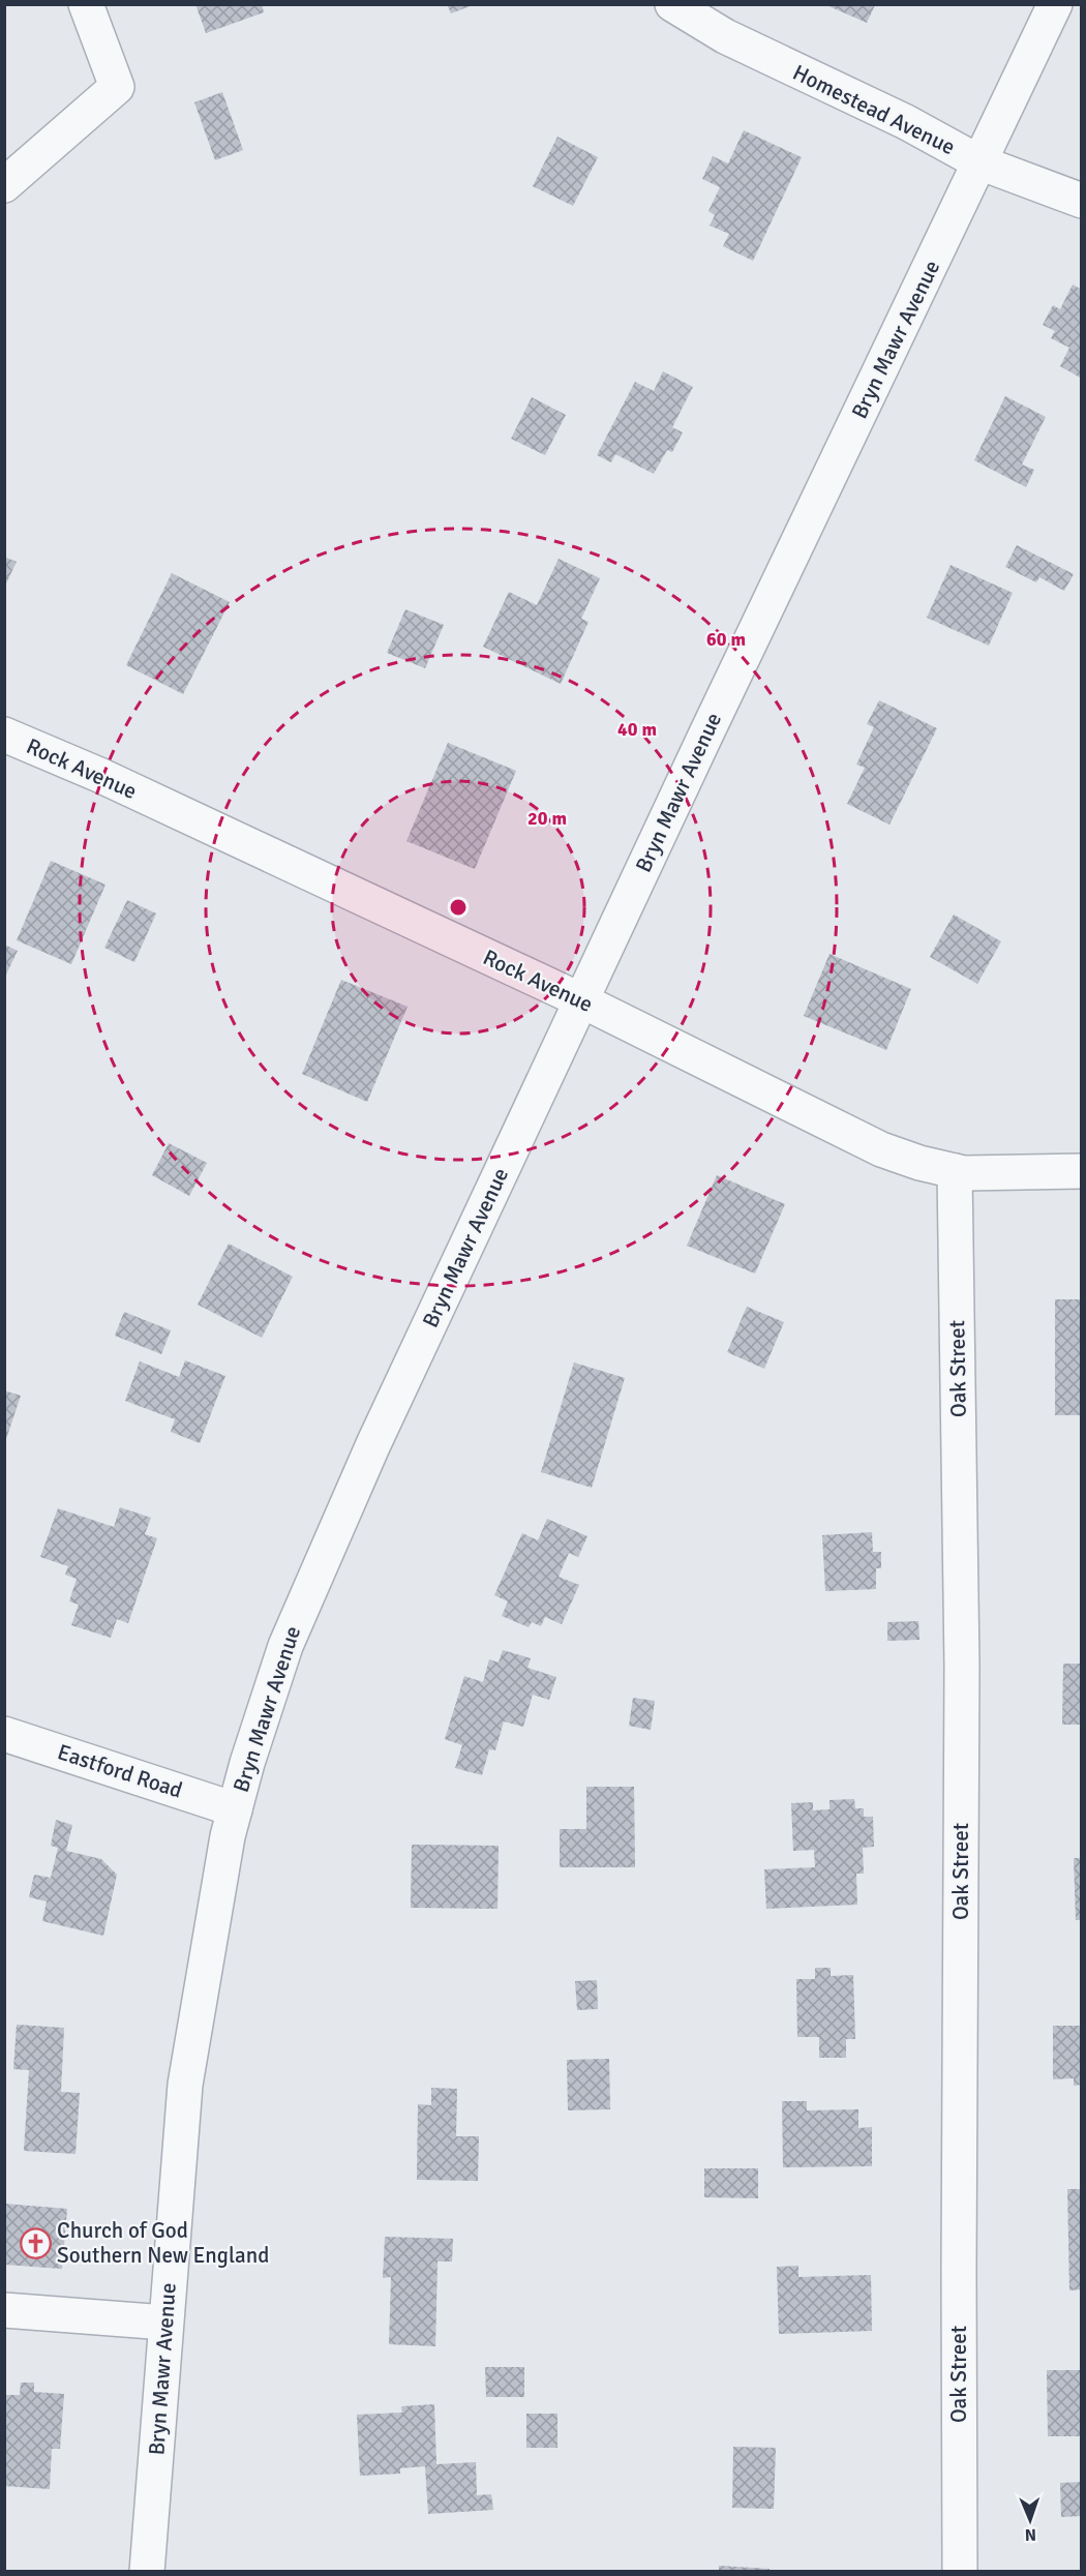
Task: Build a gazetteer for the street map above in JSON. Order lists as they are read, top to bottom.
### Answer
{
  "streets": {
    "street": [
      "Homestead Avenue",
      "Bryn Mawr Avenue",
      "Rock Avenue",
      "Oak Street",
      "Eastford Road"
    ]
  },
  "crossings": [
    ["Homestead Avenue", "Bryn Mawr Avenue"],
    ["Bryn Mawr Avenue", "Rock Avenue"],
    ["Bryn Mawr Avenue", "Eastford Road"],
    ["Rock Avenue", "Oak Street"]
  ],
  "places": {
    "church": ["Church of God Southern New England"]
  },
  "north": "bottom",
  "rings": ["60 m", "40 m", "20 m"]
}
